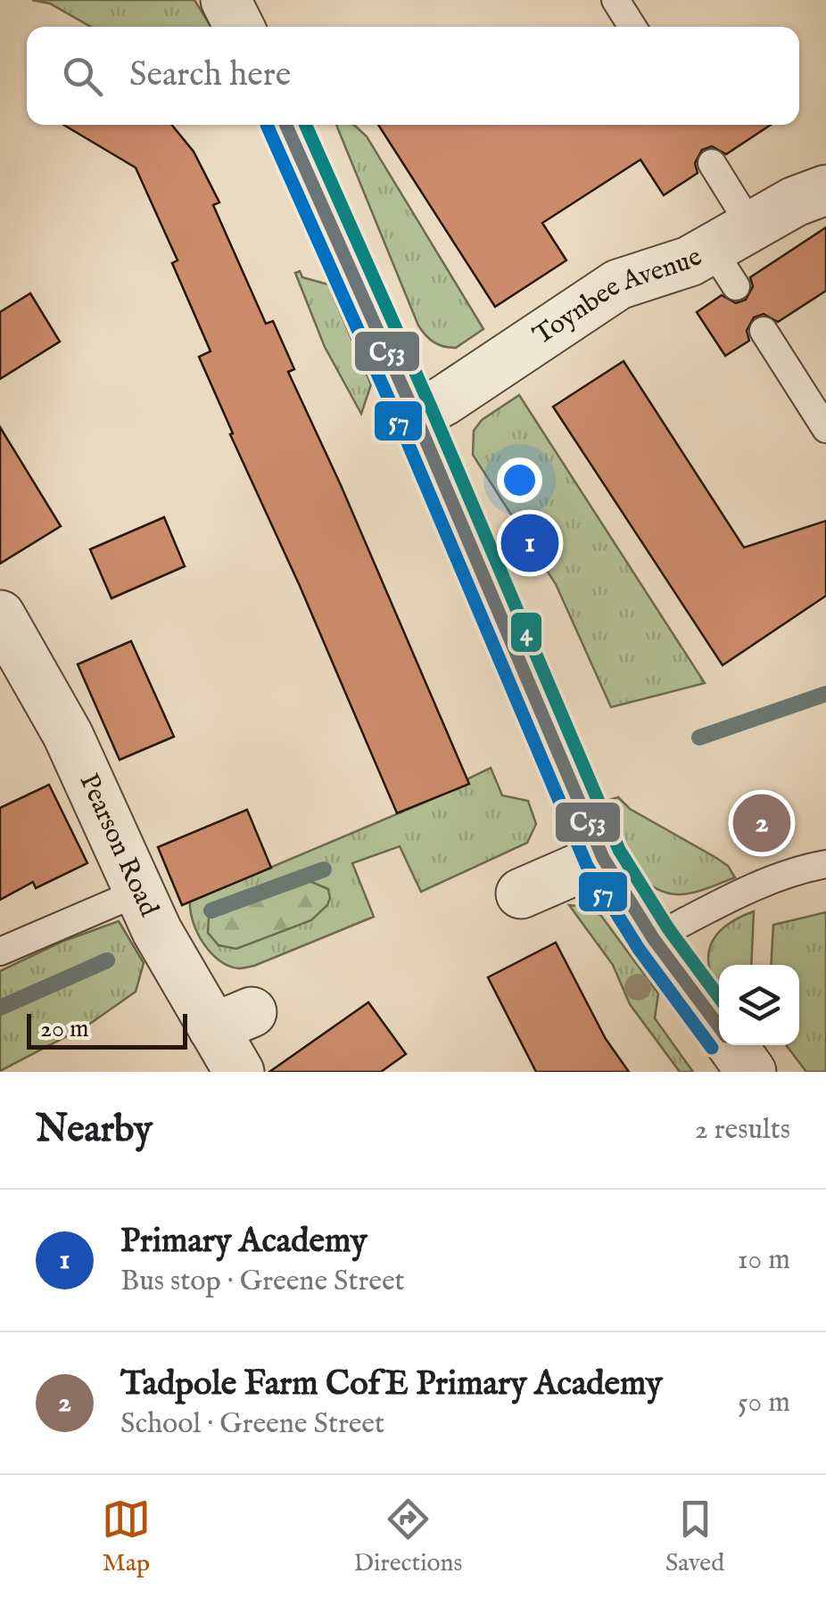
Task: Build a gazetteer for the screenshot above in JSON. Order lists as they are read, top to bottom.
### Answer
{
  "streets": {
    "street": ["Toynbee Avenue", "Pearson Road"]
  },
  "lines": ["transit line C53", "transit line 57", "transit line 4"],
  "scale_bar": "20 m",
  "page": {
    "search": "Search here",
    "pins": ["1", "2"],
    "scale": "20 m",
    "heading": ["Nearby", "2 results"],
    "list": [
      {
        "mark": "1",
        "name": "Primary Academy",
        "note": "Bus stop · Greene Street",
        "value": "10 m"
      },
      {
        "mark": "2",
        "name": "Tadpole Farm CofE Primary Academy",
        "note": "School · Greene Street",
        "value": "50 m"
      }
    ],
    "nav": ["Map", "Directions", "Saved"]
  }
}
